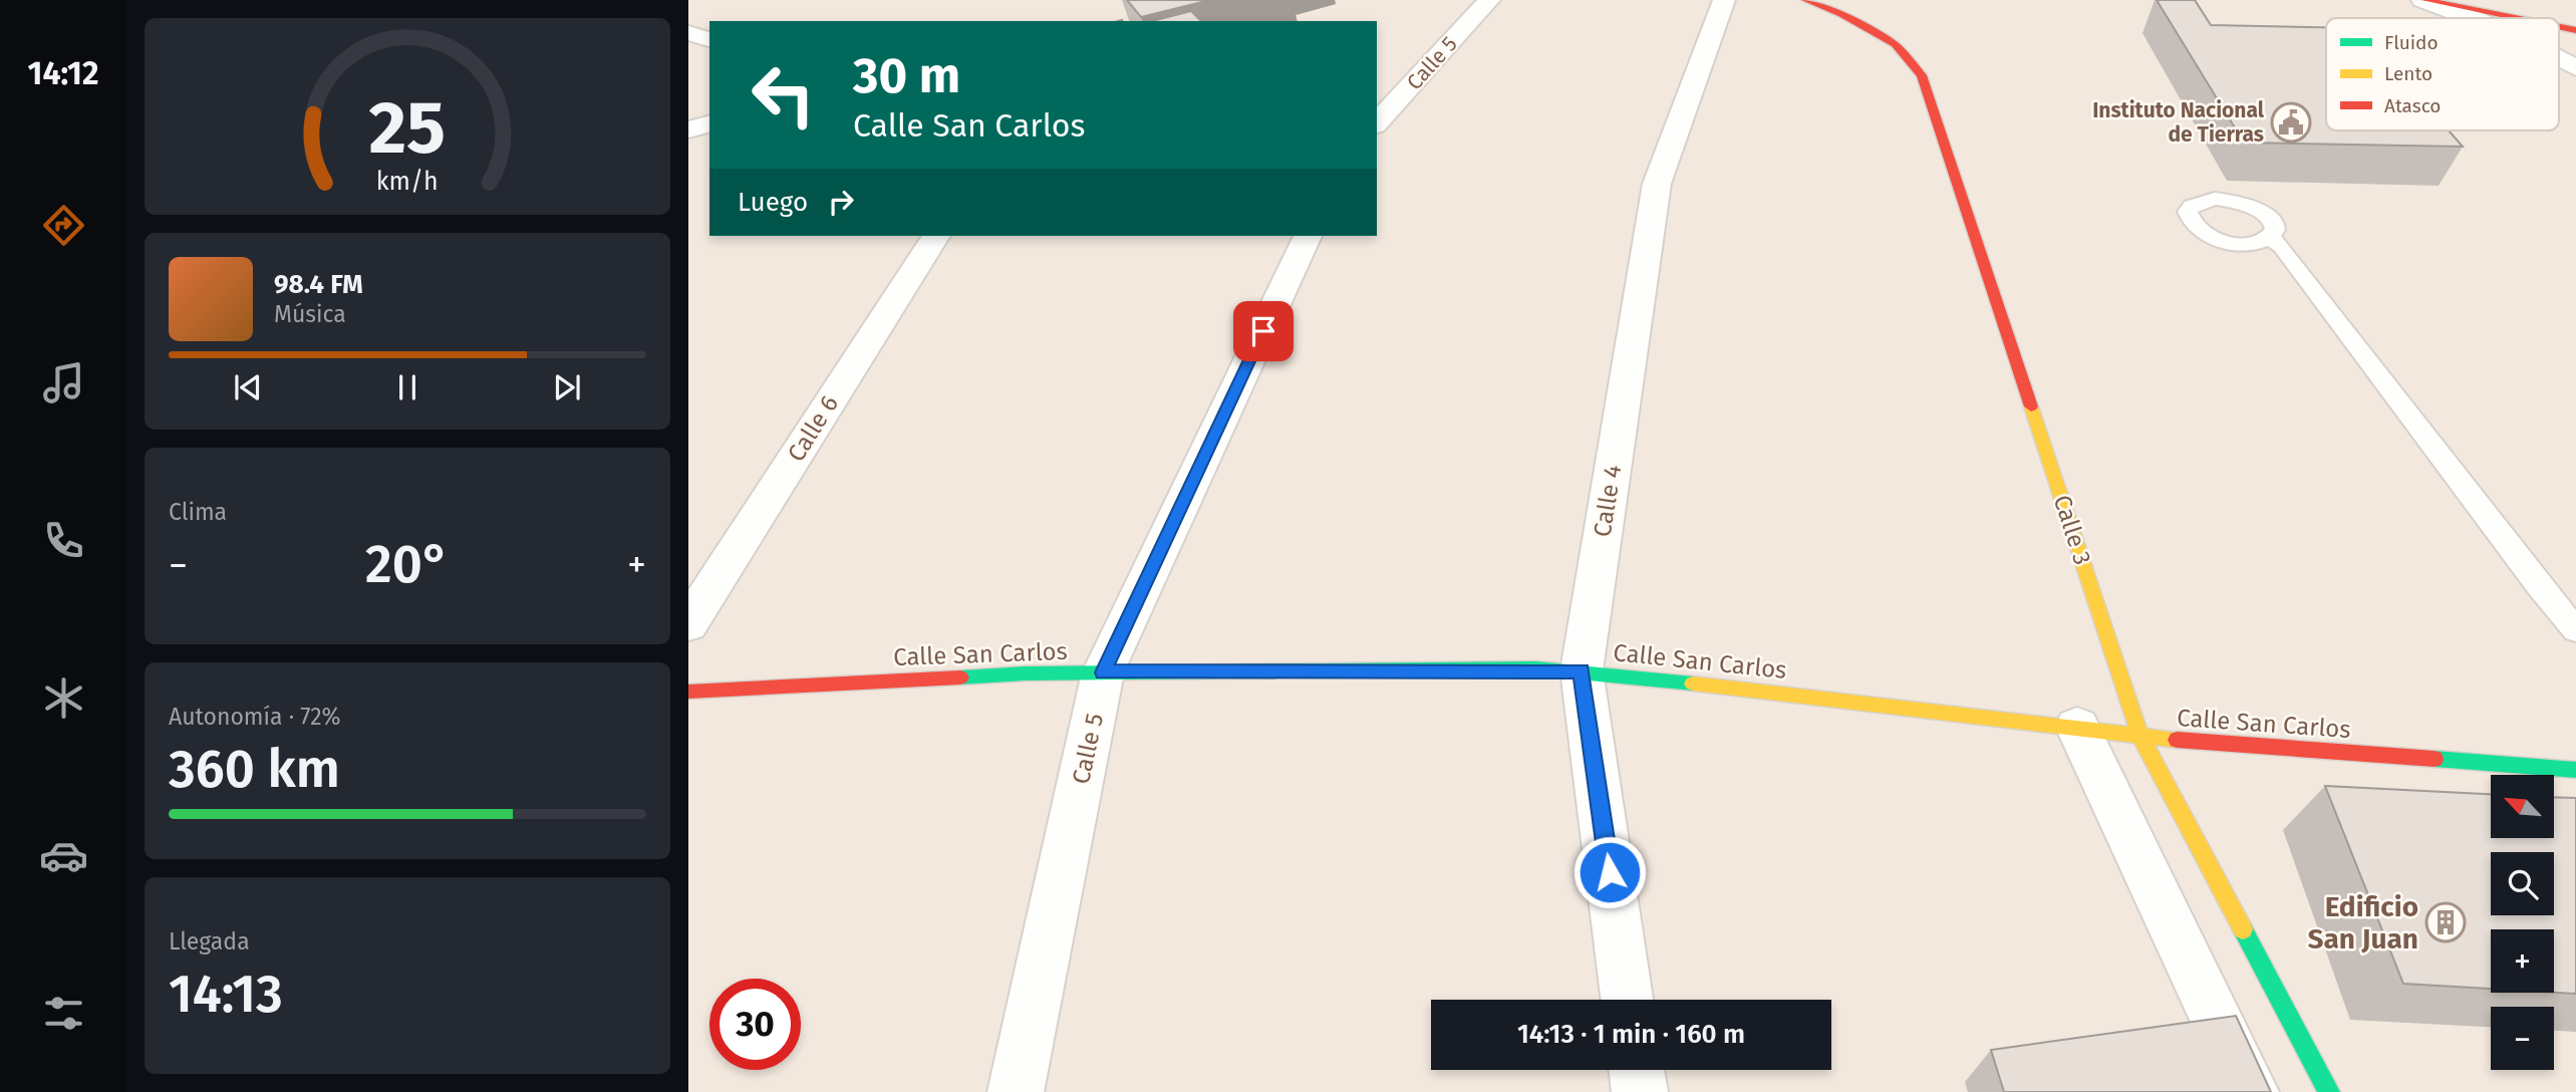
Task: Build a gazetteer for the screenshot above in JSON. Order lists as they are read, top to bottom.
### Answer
{
  "streets": {
    "street": [
      "Calle 5",
      "Calle 6",
      "Calle 4",
      "Calle 3",
      "Calle San Carlos"
    ]
  },
  "crossings": [
    ["Calle 5", "Calle San Carlos"],
    ["Calle 4", "Calle San Carlos"],
    ["Calle 3", "Calle San Carlos"]
  ],
  "places": {
    "public building": ["Instituto Nacional de Tierras"],
    "building": ["Edificio San Juan"]
  },
  "legend": ["Fluido", "Lento", "Atasco"],
  "north": "top left",
  "page": {
    "tabs": "14:12",
    "turn": ["30 m", "Calle San Carlos"],
    "then": "Luego",
    "song": ["98.4 FM", "Música"],
    "tile": [
      "Clima",
      ["Autonomía · 72%", "360 km"],
      ["Llegada", "14:13"]
    ],
    "heat": ["−", "20°", "+"],
    "map_buttons": ["+", "−"],
    "limit": "30",
    "trip": "14:13 · 1 min · 160 m",
    "gauge": ["25", "km/h"]
  }
}
